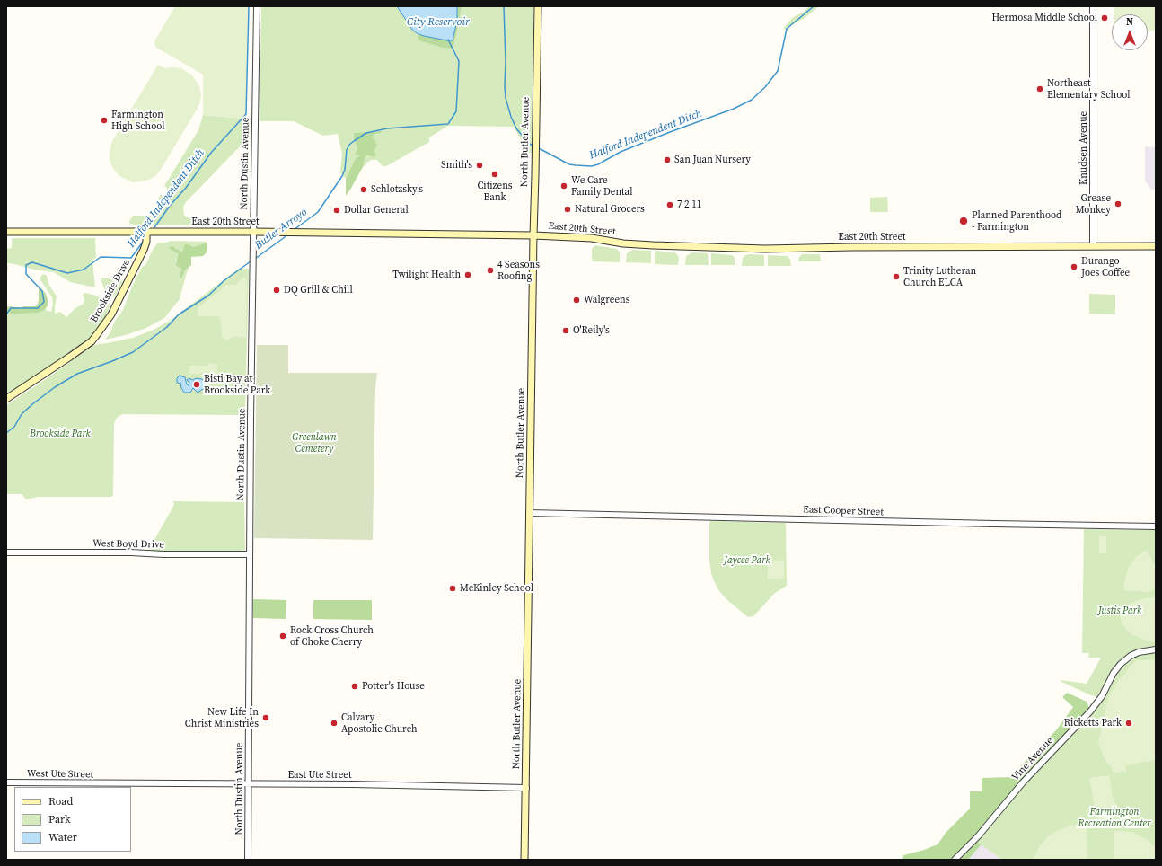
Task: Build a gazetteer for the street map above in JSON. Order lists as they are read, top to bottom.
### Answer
{
  "streets": {
    "main road": ["North Butler Avenue", "East 20th Street", "Brookside Drive"],
    "street": [
      "Knudsen Avenue",
      "North Dustin Avenue",
      "East Cooper Street",
      "West Boyd Drive",
      "Vine Avenue",
      "West Ute Street",
      "East Ute Street"
    ]
  },
  "crossings": [
    ["North Butler Avenue", "East 20th Street"],
    ["North Butler Avenue", "East Cooper Street"],
    ["North Butler Avenue", "East Ute Street"],
    ["Knudsen Avenue", "East 20th Street"],
    ["North Dustin Avenue", "East 20th Street"],
    ["North Dustin Avenue", "West Boyd Drive"],
    ["North Dustin Avenue", "East Ute Street"],
    ["East 20th Street", "Brookside Drive"],
    ["West Ute Street", "East Ute Street"]
  ],
  "water": ["City Reservoir", "Halford Independent Ditch", "Butler Arroyo"],
  "parks": [
    "Brookside Park",
    "Greenlawn Cemetery",
    "Jaycee Park",
    "Justis Park",
    "Farmington Recreation Center"
  ],
  "places": [
    "Hermosa Middle School",
    "Northeast Elementary School",
    "Farmington High School",
    "San Juan Nursery",
    "Smith's",
    "Citizens Bank",
    "We Care Family Dental",
    "Schlotzsky's",
    "Grease Monkey",
    "7 2 11",
    "Natural Grocers",
    "Dollar General",
    "Planned Parenthood - Farmington",
    "Durango Joes Coffee",
    "4 Seasons Roofing",
    "Twilight Health",
    "Trinity Lutheran Church ELCA",
    "DQ Grill & Chill",
    "Walgreens",
    "O'Reily's",
    "Bisti Bay at Brookside Park",
    "McKinley School",
    "Rock Cross Church of Choke Cherry",
    "Potter's House",
    "New Life In Christ Ministries",
    "Calvary Apostolic Church",
    "Ricketts Park"
  ],
  "legend": ["Road", "Park", "Water"],
  "north": "top"
}
